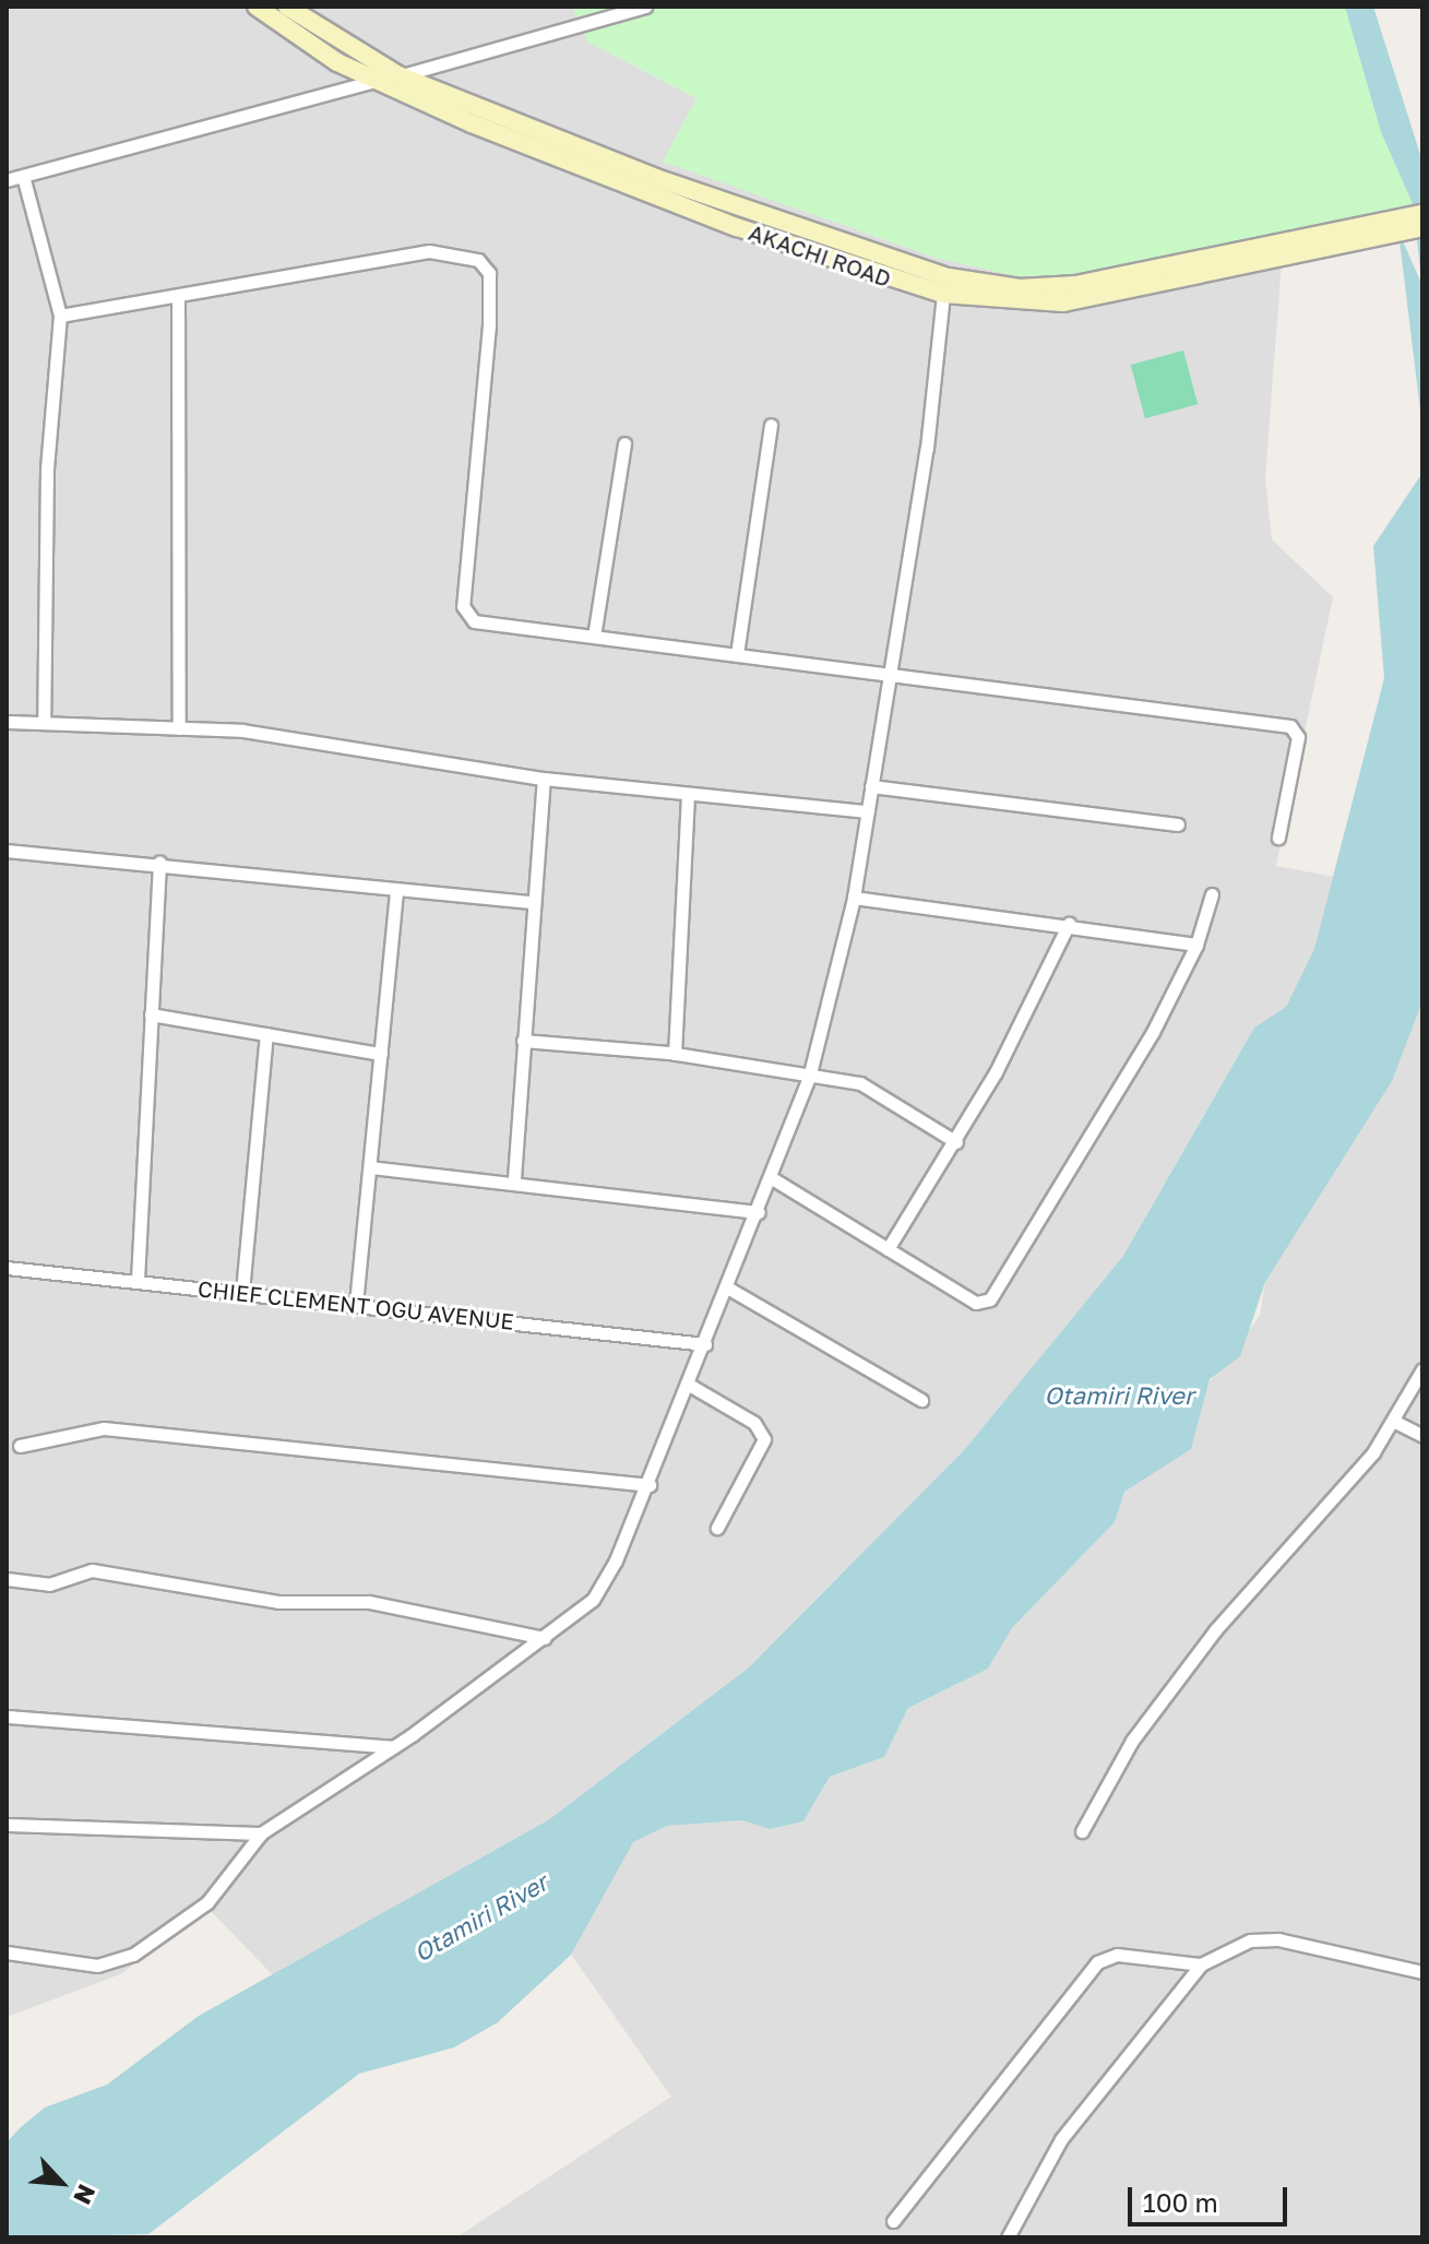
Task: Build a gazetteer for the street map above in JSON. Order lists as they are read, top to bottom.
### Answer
{
  "streets": {
    "main road": ["AKACHI ROAD"],
    "street": ["CHIEF CLEMENT OGU AVENUE"]
  },
  "water": ["Otamiri River"],
  "scale_bar": "100 m",
  "north": "bottom right"
}
